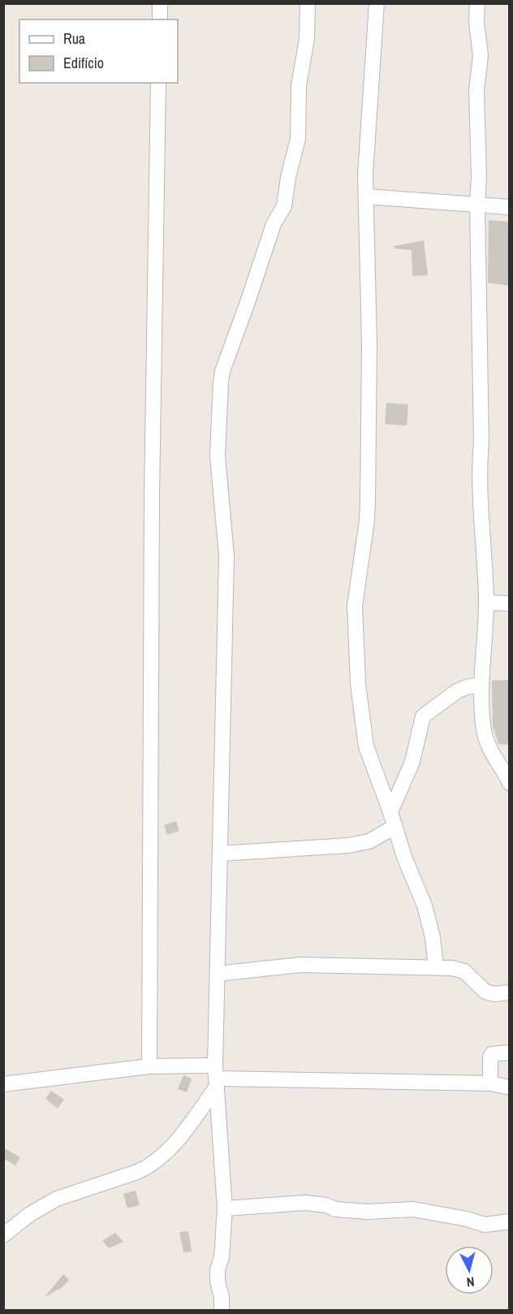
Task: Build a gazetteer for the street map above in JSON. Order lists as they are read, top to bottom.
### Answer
{
  "legend": ["Rua", "Edifício"],
  "north": "bottom"
}
